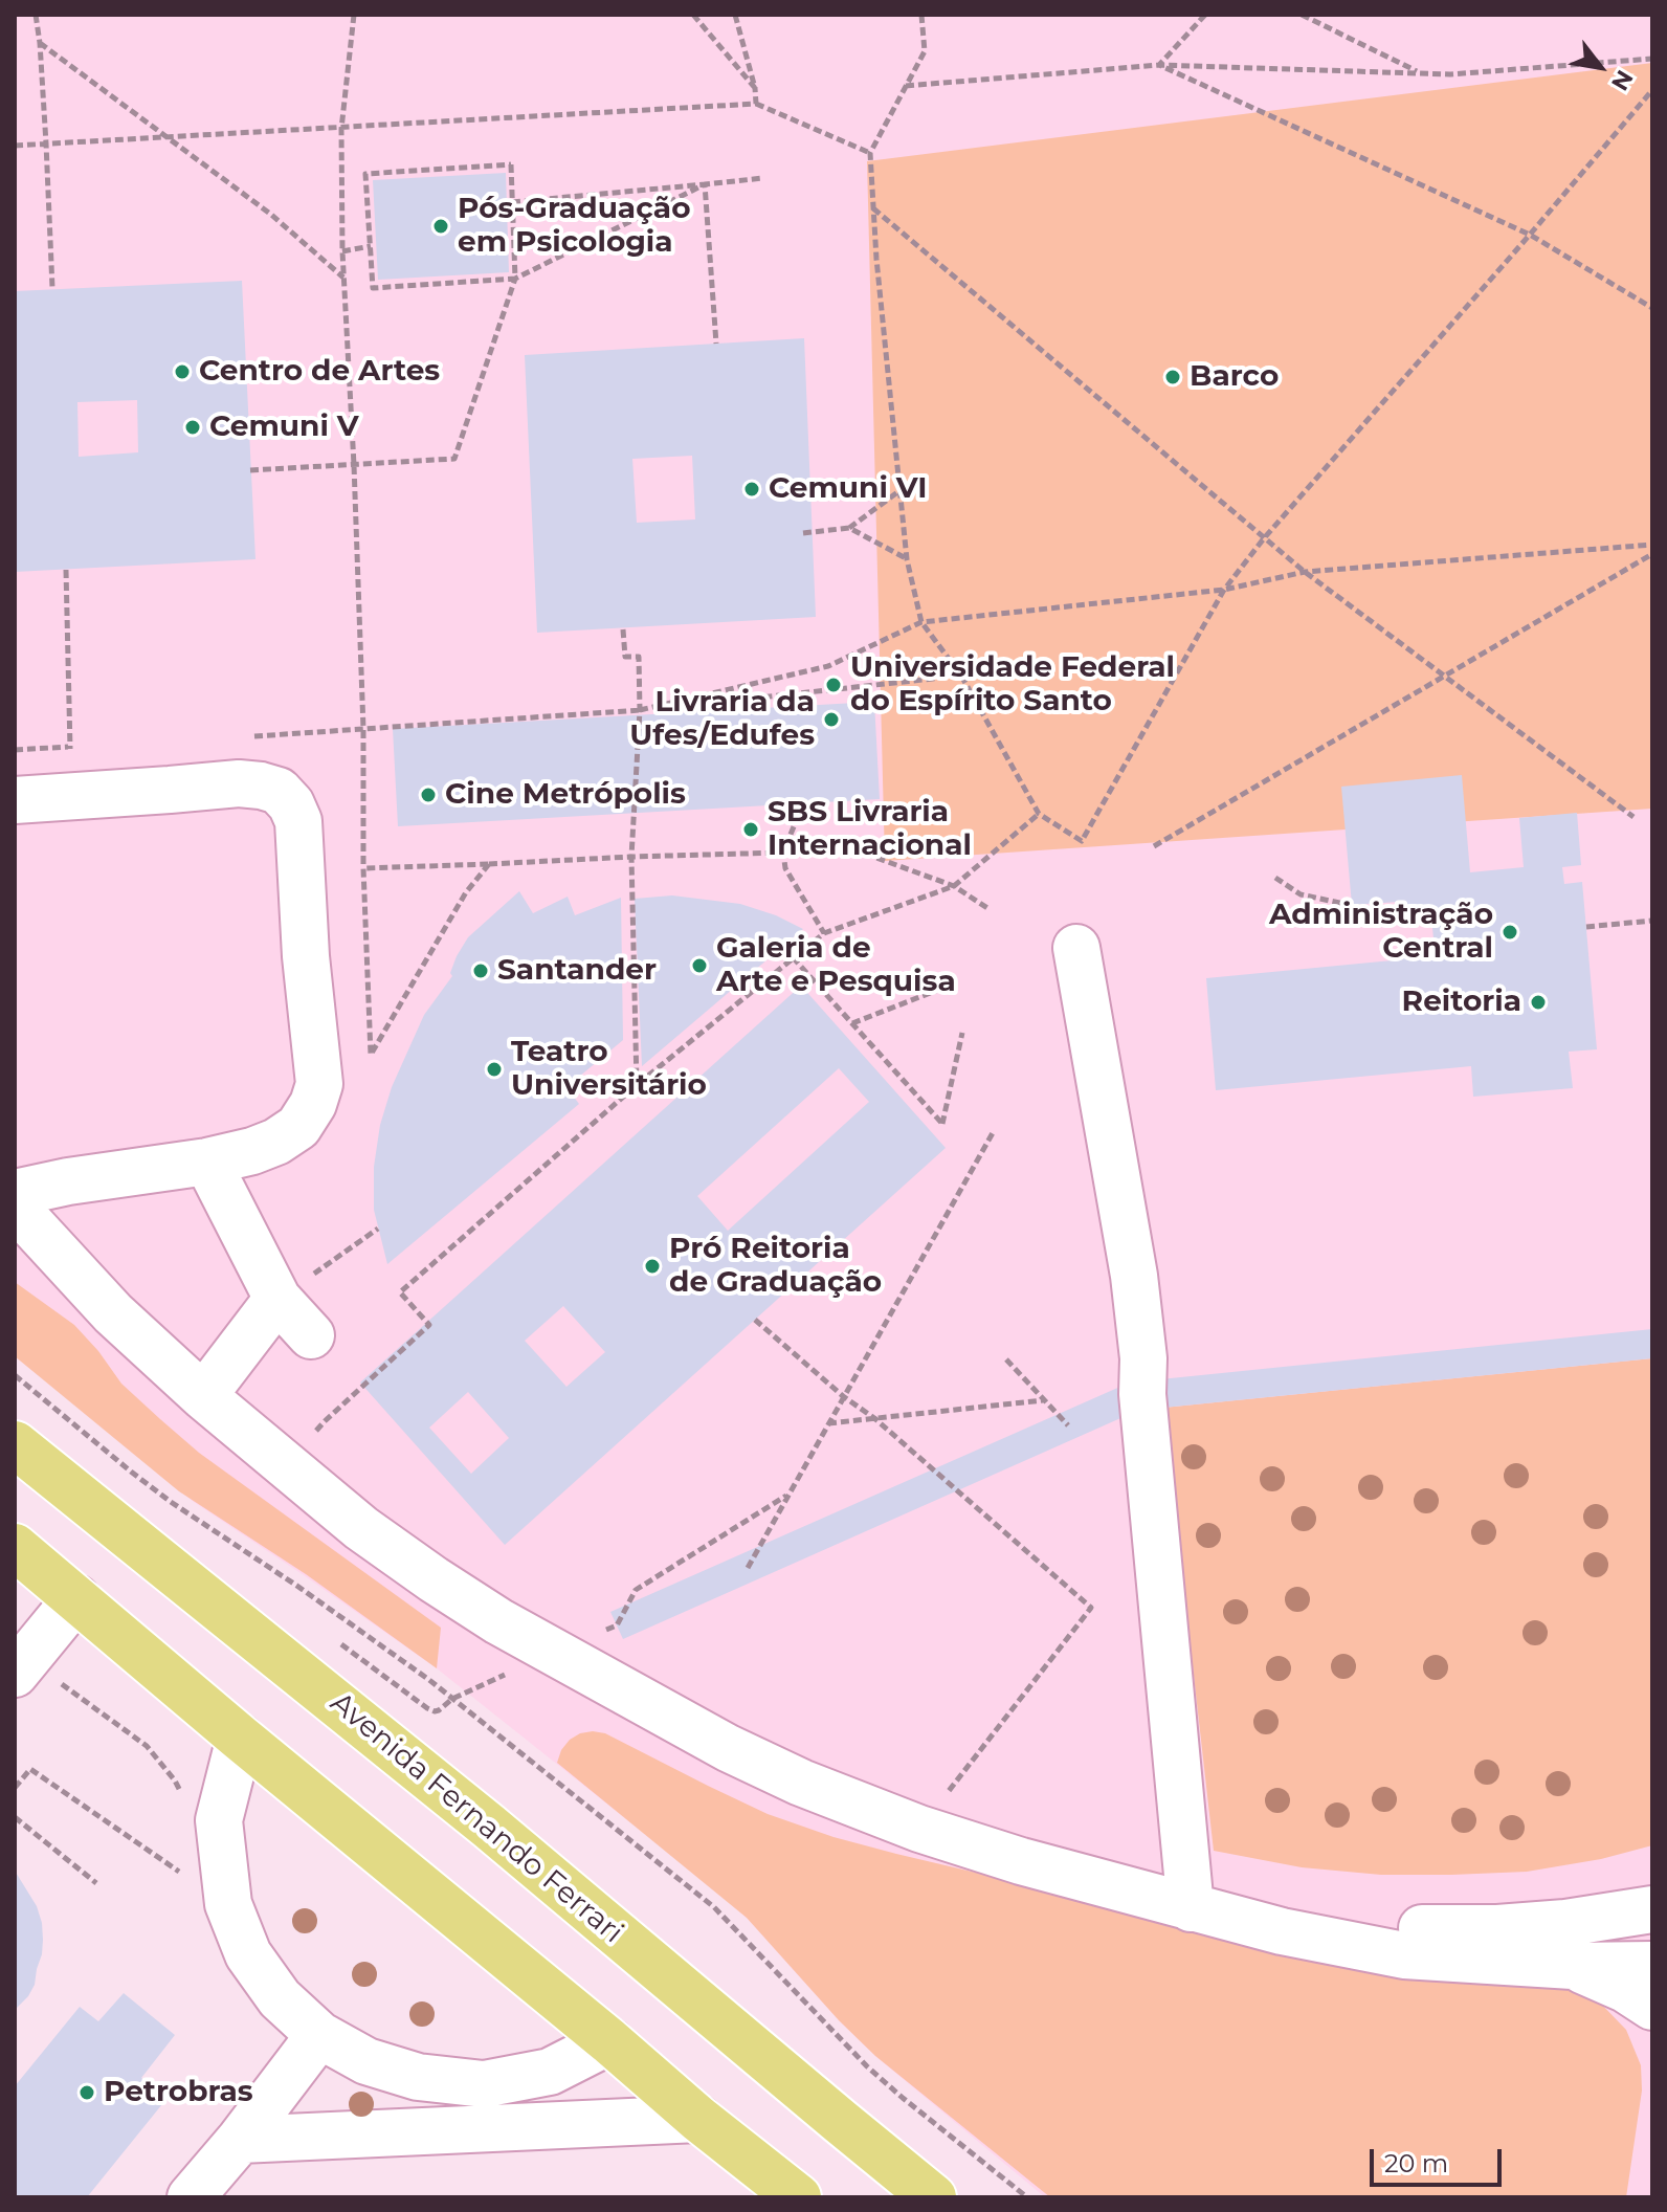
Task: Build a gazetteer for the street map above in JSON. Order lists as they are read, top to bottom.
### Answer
{
  "streets": {
    "main road": ["Avenida Fernando Ferrari"]
  },
  "places": [
    "Pós-Graduação em Psicologia",
    "Centro de Artes",
    "Barco",
    "Cemuni V",
    "Cemuni VI",
    "Universidade Federal do Espírito Santo",
    "Livraria da Ufes/Edufes",
    "Cine Metrópolis",
    "SBS Livraria Internacional",
    "Administração Central",
    "Galeria de Arte e Pesquisa",
    "Santander",
    "Reitoria",
    "Teatro Universitário",
    "Pró Reitoria de Graduação",
    "Petrobras"
  ],
  "scale_bar": "20 m",
  "north": "bottom right"
}
